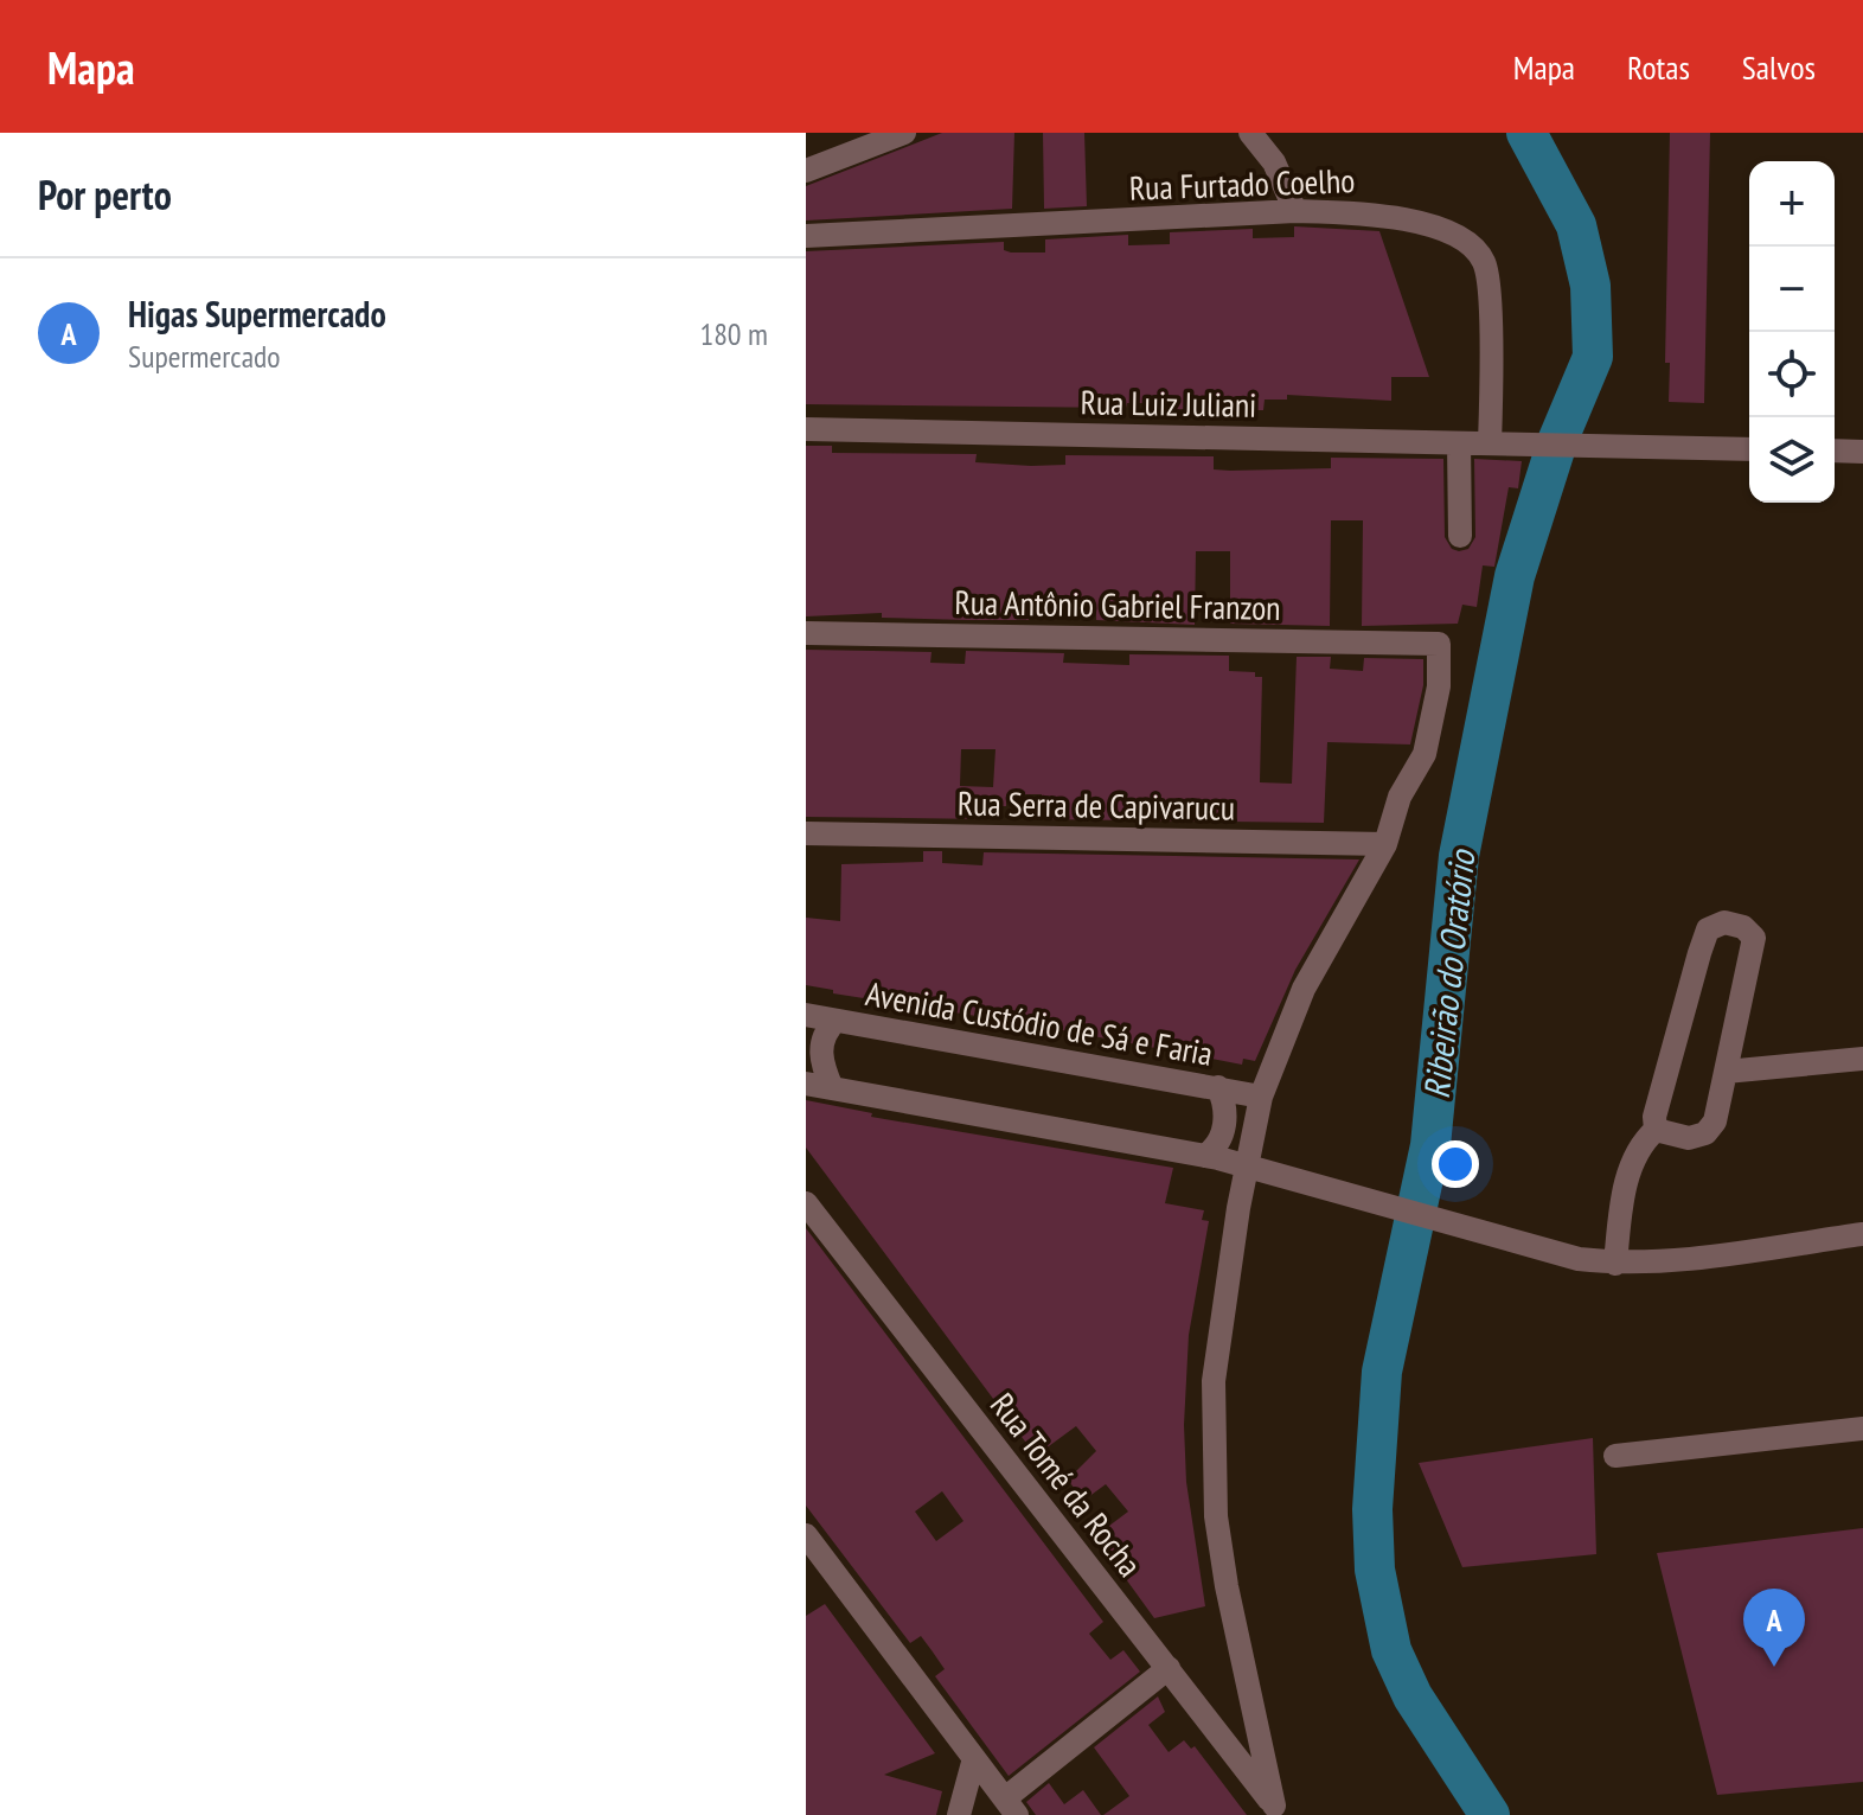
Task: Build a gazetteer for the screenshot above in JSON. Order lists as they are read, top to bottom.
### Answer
{
  "streets": {
    "street": [
      "Rua Furtado Coelho",
      "Rua Luiz Juliani",
      "Rua Antônio Gabriel Franzon",
      "Rua Serra de Capivarucu",
      "Avenida Custódio de Sá e Faria",
      "Rua Tomé da Rocha"
    ]
  },
  "crossings": [
    ["Rua Furtado Coelho", "Rua Luiz Juliani"],
    ["Rua Antônio Gabriel Franzon", "Rua Serra de Capivarucu"]
  ],
  "water": ["Ribeirão do Oratório"],
  "page": {
    "header": "Mapa",
    "nav": ["Mapa", "Rotas", "Salvos"],
    "heading": "Por perto",
    "map_buttons": ["+", "−"],
    "list": [
      {
        "mark": "A",
        "name": "Higas Supermercado",
        "note": "Supermercado",
        "value": "180 m"
      }
    ],
    "pins": "A"
  }
}
